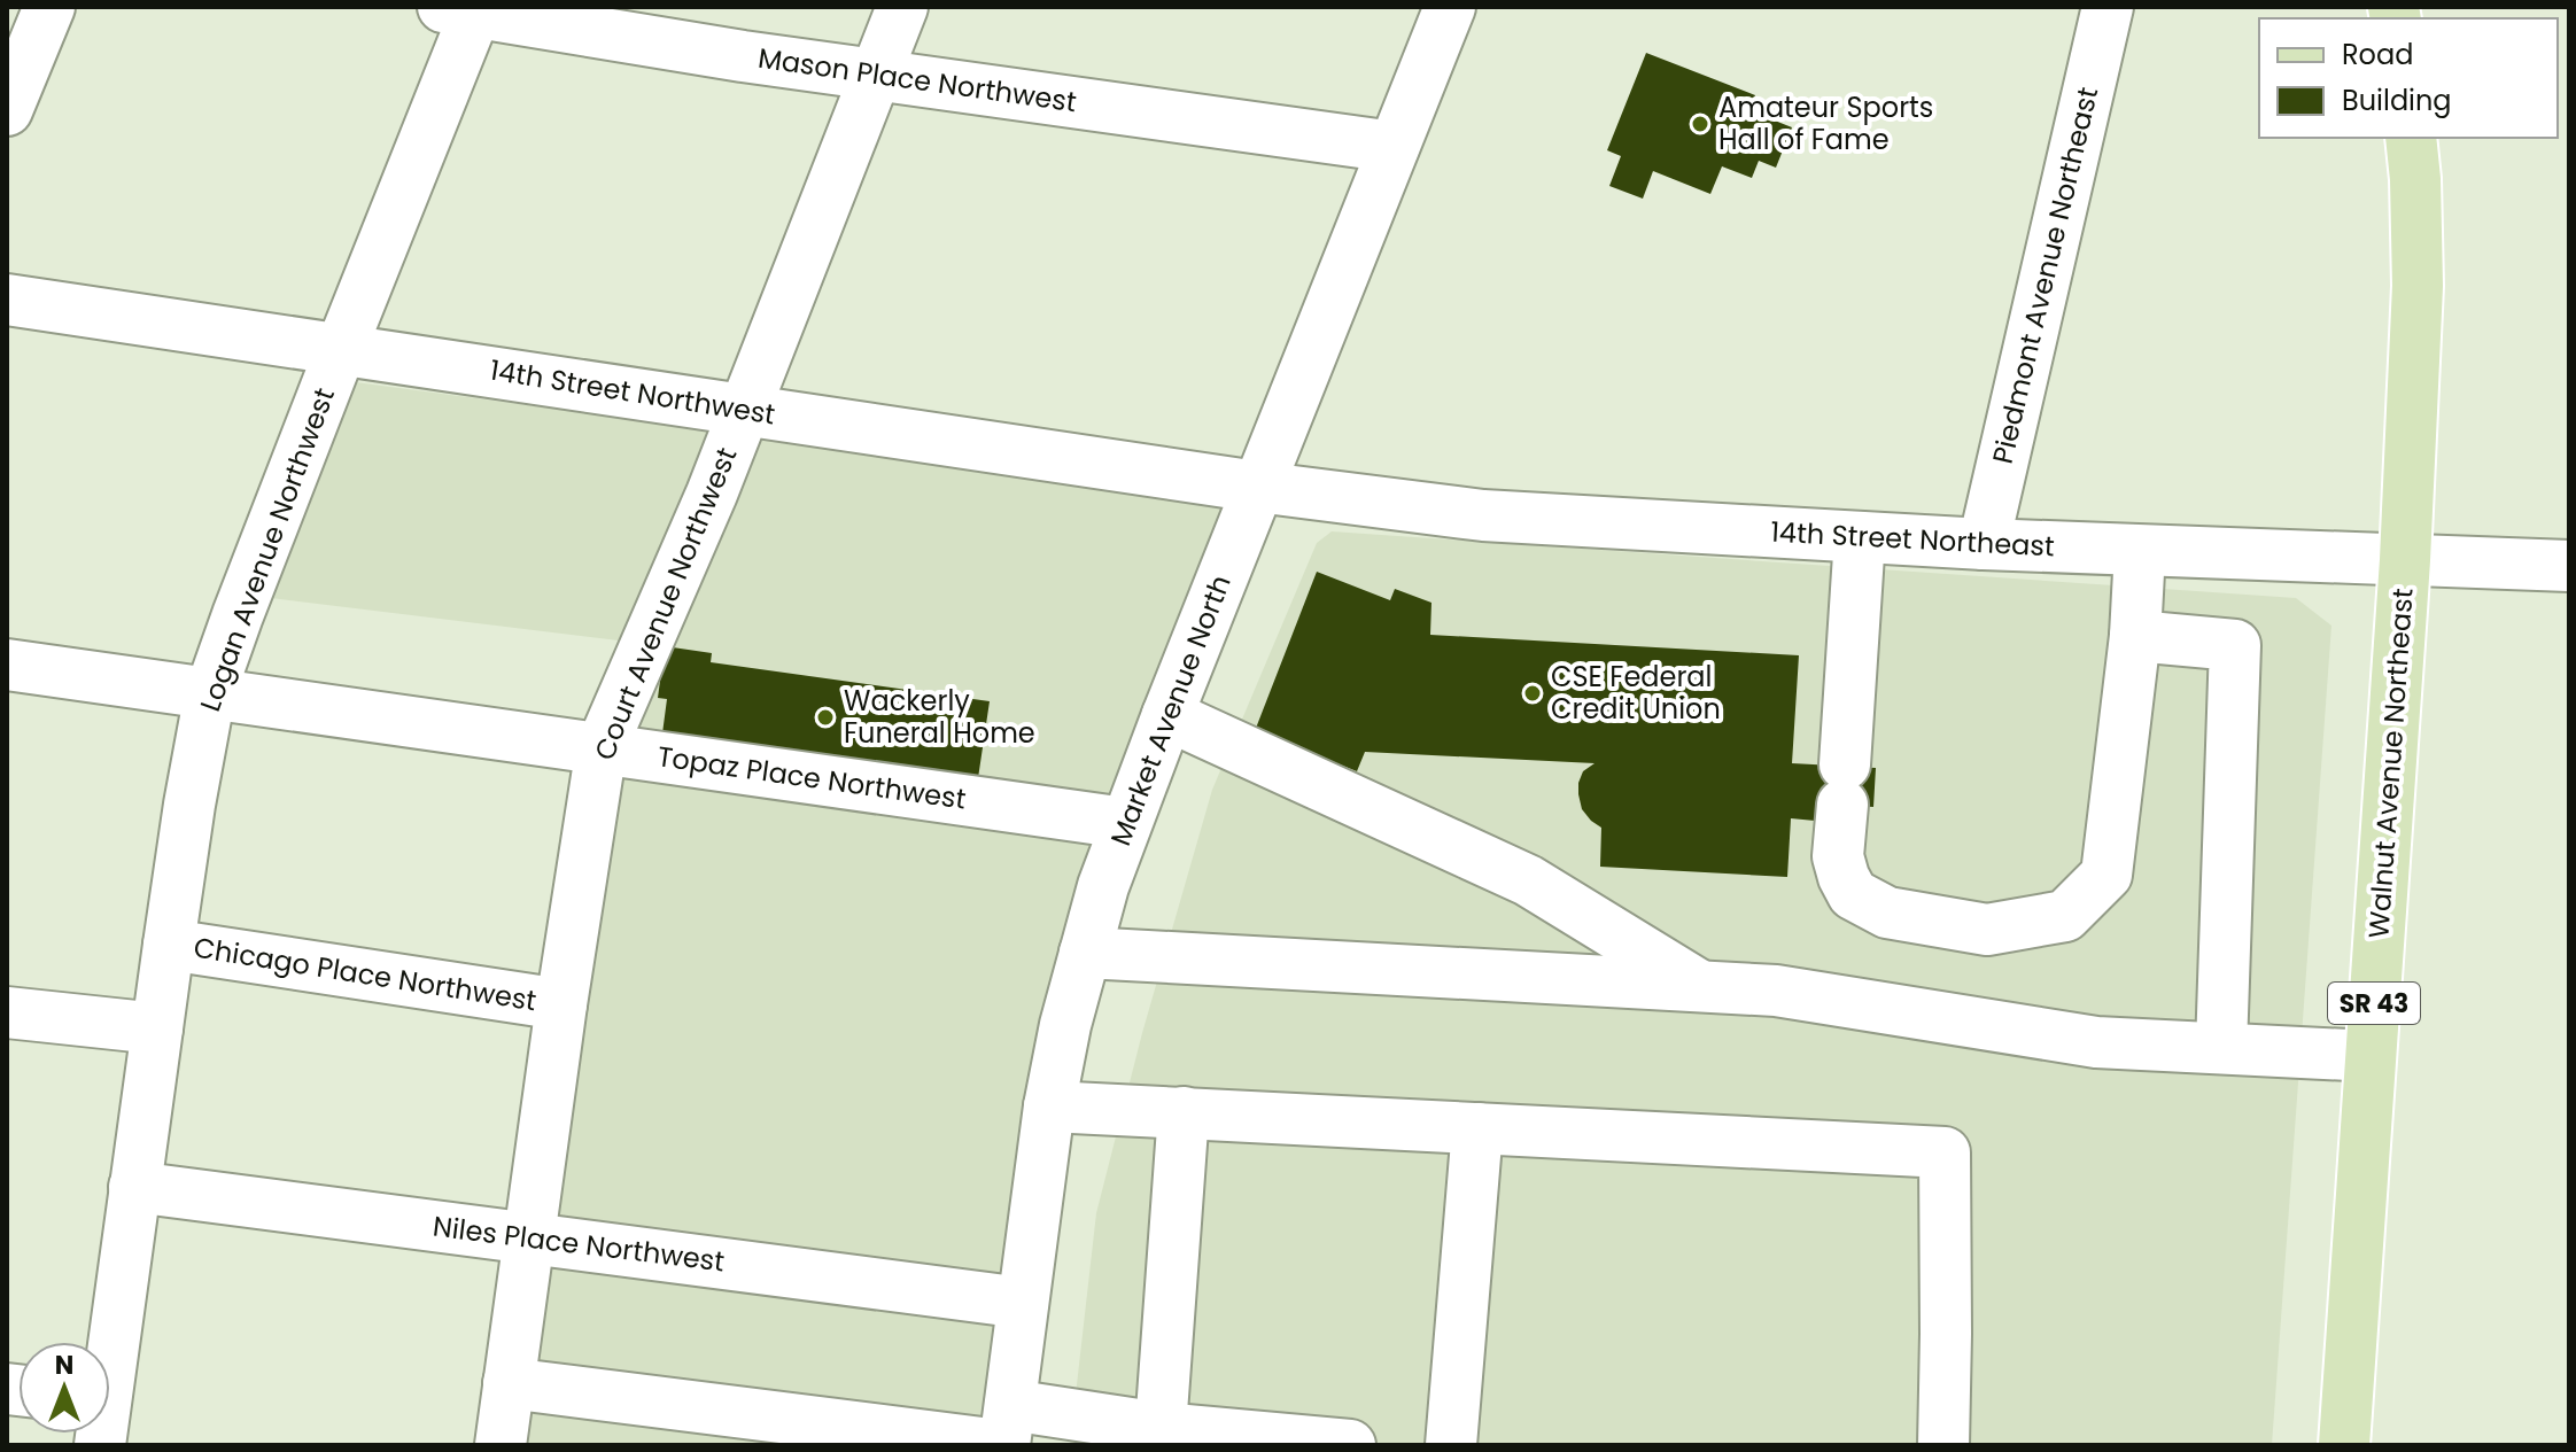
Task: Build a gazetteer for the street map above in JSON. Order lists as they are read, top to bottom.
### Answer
{
  "streets": {
    "main road": ["Walnut Avenue Northeast", "SR 43"],
    "street": [
      "Mason Place Northwest",
      "Piedmont Avenue Northeast",
      "14th Street Northwest",
      "14th Street Northeast",
      "Logan Avenue Northwest",
      "Court Avenue Northwest",
      "Market Avenue North",
      "Topaz Place Northwest",
      "Chicago Place Northwest",
      "Niles Place Northwest"
    ]
  },
  "crossings": [
    ["Mason Place Northwest", "Logan Avenue Northwest"],
    ["Mason Place Northwest", "Court Avenue Northwest"],
    ["Mason Place Northwest", "Market Avenue North"],
    ["Piedmont Avenue Northeast", "14th Street Northeast"],
    ["14th Street Northwest", "14th Street Northeast"],
    ["14th Street Northwest", "Logan Avenue Northwest"],
    ["14th Street Northwest", "Court Avenue Northwest"],
    ["14th Street Northwest", "Market Avenue North"],
    ["14th Street Northeast", "Market Avenue North"],
    ["14th Street Northeast", "Walnut Avenue Northeast"],
    ["Logan Avenue Northwest", "Topaz Place Northwest"],
    ["Logan Avenue Northwest", "Chicago Place Northwest"],
    ["Logan Avenue Northwest", "Niles Place Northwest"],
    ["Court Avenue Northwest", "Topaz Place Northwest"],
    ["Court Avenue Northwest", "Chicago Place Northwest"],
    ["Court Avenue Northwest", "Niles Place Northwest"],
    ["Market Avenue North", "Topaz Place Northwest"],
    ["Market Avenue North", "Niles Place Northwest"]
  ],
  "places": ["Amateur Sports Hall of Fame", "CSE Federal Credit Union", "Wackerly Funeral Home"],
  "legend": ["Road", "Building"],
  "north": "top"
}
